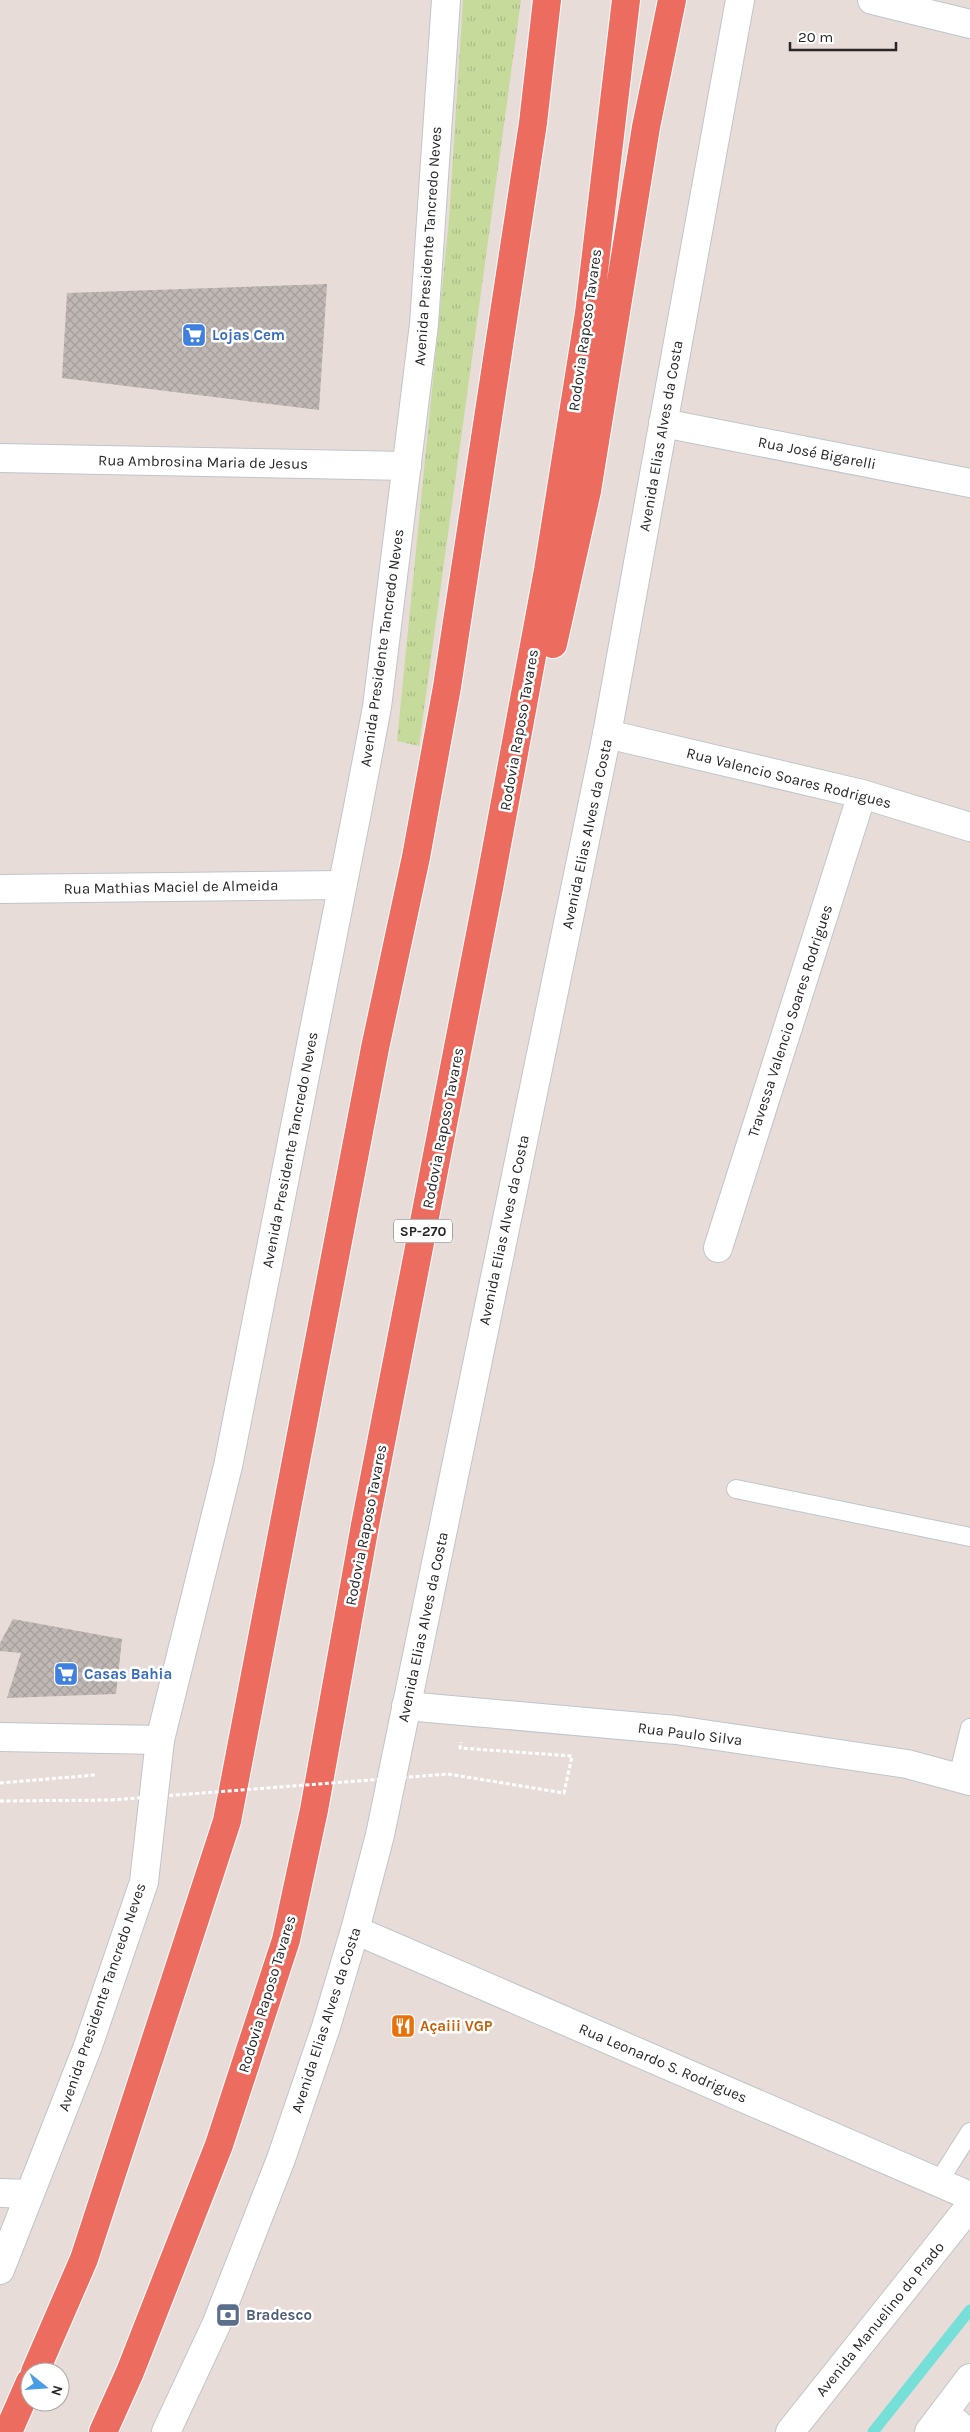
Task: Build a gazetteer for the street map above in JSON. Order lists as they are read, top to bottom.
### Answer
{
  "streets": {
    "highway": ["Rodovia Raposo Tavares", "SP-270"],
    "main road": [
      "Avenida Presidente Tancredo Neves",
      "Avenida Elias Alves da Costa",
      "Rua José Bigarelli",
      "Rua Ambrosina Maria de Jesus",
      "Rua Valencio Soares Rodrigues",
      "Rua Mathias Maciel de Almeida",
      "Travessa Valencio Soares Rodrigues",
      "Rua Paulo Silva",
      "Rua Leonardo S. Rodrigues",
      "Avenida Manuelino do Prado"
    ]
  },
  "crossings": [
    ["Avenida Presidente Tancredo Neves", "Rua Ambrosina Maria de Jesus"],
    ["Avenida Presidente Tancredo Neves", "Rua Mathias Maciel de Almeida"],
    ["Avenida Elias Alves da Costa", "Rua José Bigarelli"],
    ["Avenida Elias Alves da Costa", "Rua Valencio Soares Rodrigues"],
    ["Avenida Elias Alves da Costa", "Rua Paulo Silva"],
    ["Avenida Elias Alves da Costa", "Rua Leonardo S. Rodrigues"],
    ["Rua Valencio Soares Rodrigues", "Travessa Valencio Soares Rodrigues"]
  ],
  "places": {
    "supermarket": ["Lojas Cem", "Casas Bahia"],
    "restaurant": ["Açaiii VGP"],
    "bank": ["Bradesco"]
  },
  "scale_bar": "20 m",
  "north": "right"
}
